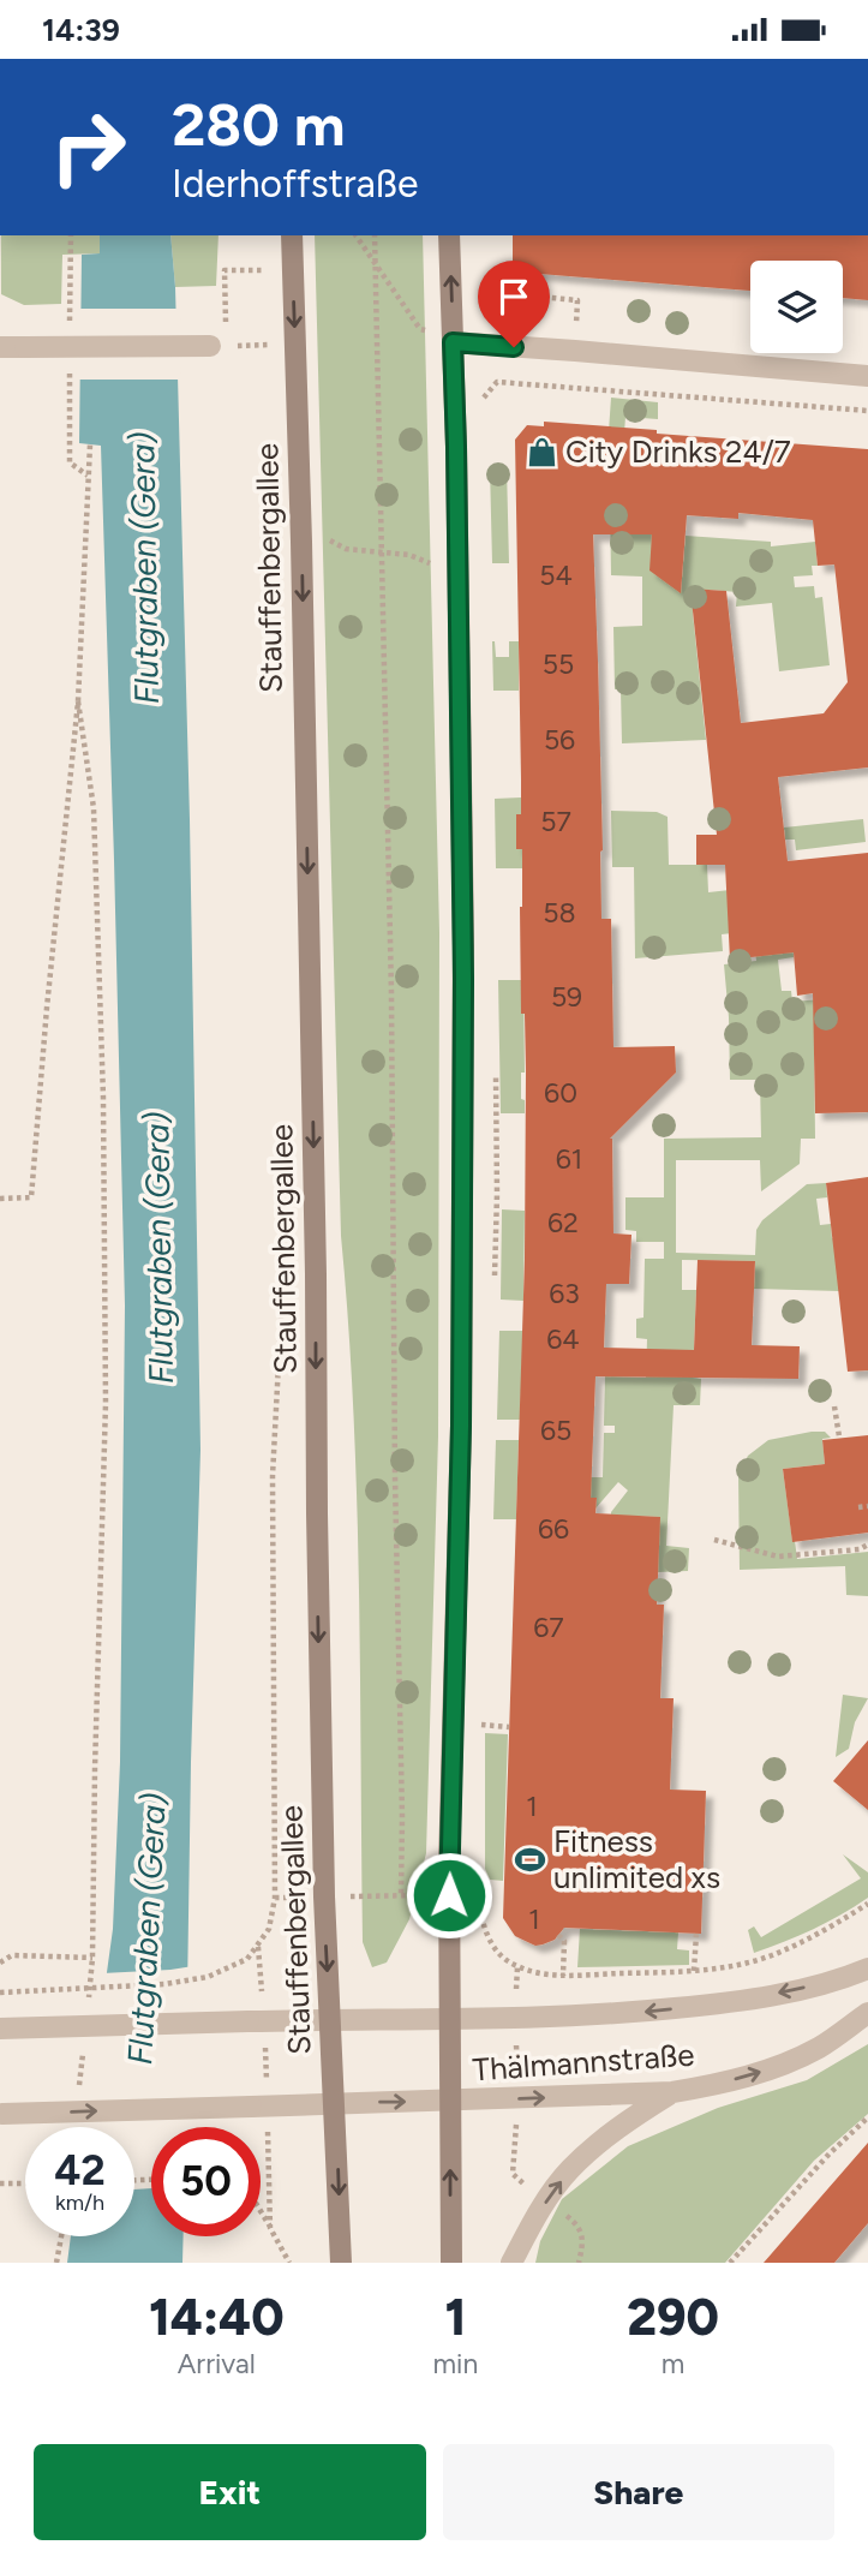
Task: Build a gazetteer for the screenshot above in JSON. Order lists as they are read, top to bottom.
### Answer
{
  "streets": {
    "main road": ["Stauffenbergallee"],
    "street": ["Thälmannstraße"]
  },
  "crossings": [
    ["Stauffenbergallee", "Thälmannstraße"]
  ],
  "water": ["Flutgraben (Gera)"],
  "places": {
    "shop": ["City Drinks 24/7"],
    "sports": ["Fitness unlimited xs"]
  },
  "house_numbers": [
    "54",
    "55",
    "56",
    "57",
    "58",
    "59",
    "60",
    "61",
    "62",
    "63",
    "64",
    "65",
    "66",
    "67",
    "1",
    "1"
  ],
  "page": {
    "status": "14:39",
    "turn": ["280 m", "Iderhoffstraße"],
    "speed": "42 km/h",
    "limit": "50",
    "eta": [
      "14:40",
      "Arrival",
      "1",
      "min",
      "290",
      "m"
    ],
    "buttons": ["Exit", "Share"]
  }
}
